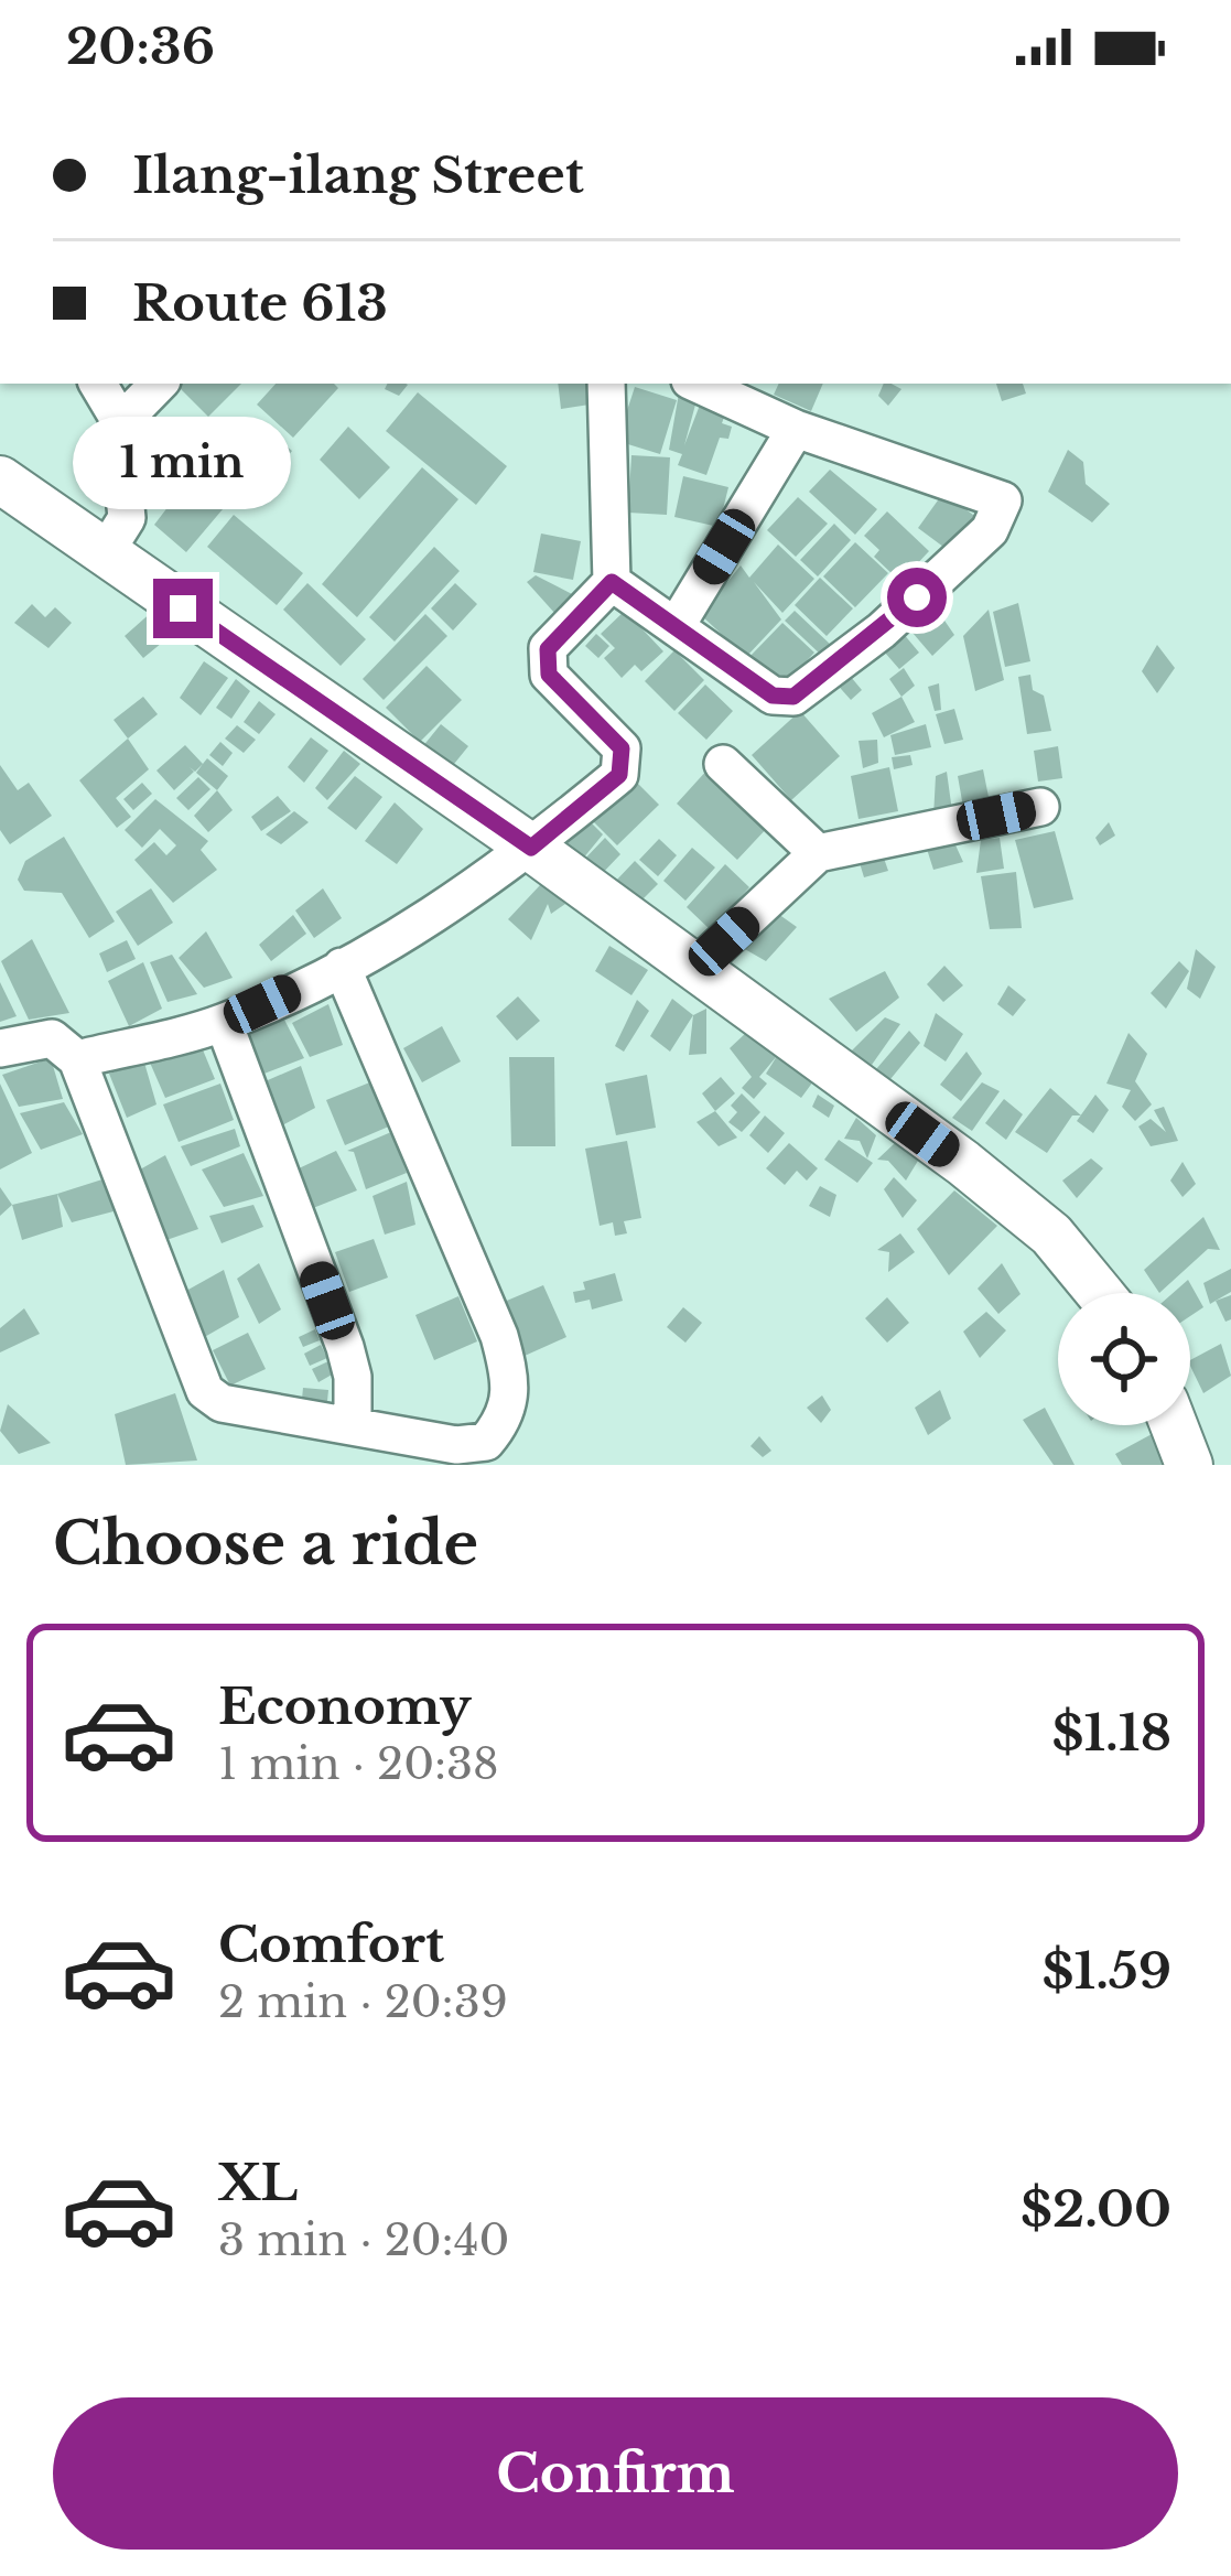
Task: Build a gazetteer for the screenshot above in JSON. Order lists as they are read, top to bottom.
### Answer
{
  "page": {
    "status": "20:36",
    "banner": ["Ilang-ilang Street", "Route 613"],
    "bubble": "1 min",
    "heading": "Choose a ride",
    "list": [
      {
        "name": "Economy",
        "note": "1 min · 20:38",
        "value": "$1.18"
      },
      {
        "name": "Comfort",
        "note": "2 min · 20:39",
        "value": "$1.59"
      },
      {
        "name": "XL",
        "note": "3 min · 20:40",
        "value": "$2.00"
      }
    ],
    "buttons": "Confirm"
  }
}
